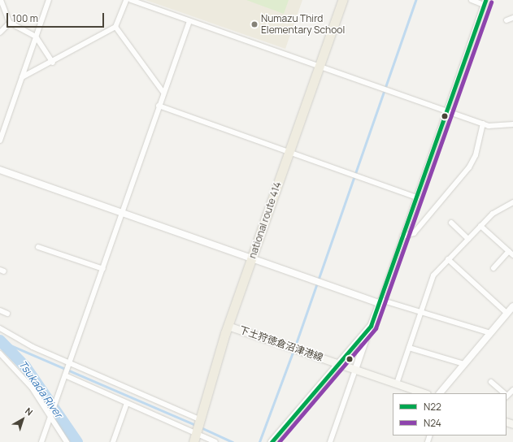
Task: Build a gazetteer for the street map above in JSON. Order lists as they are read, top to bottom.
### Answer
{
  "streets": {
    "highway": ["national route 414"],
    "main road": ["下土狩徳倉沼津港線"]
  },
  "crossings": [
    ["national route 414", "下土狩徳倉沼津港線"]
  ],
  "water": ["Tsukada River"],
  "places": ["Numazu Third Elementary School"],
  "lines": ["transit line N22", "transit line N24"],
  "legend": ["N22", "N24"],
  "scale_bar": "100 m",
  "north": "top right"
}
